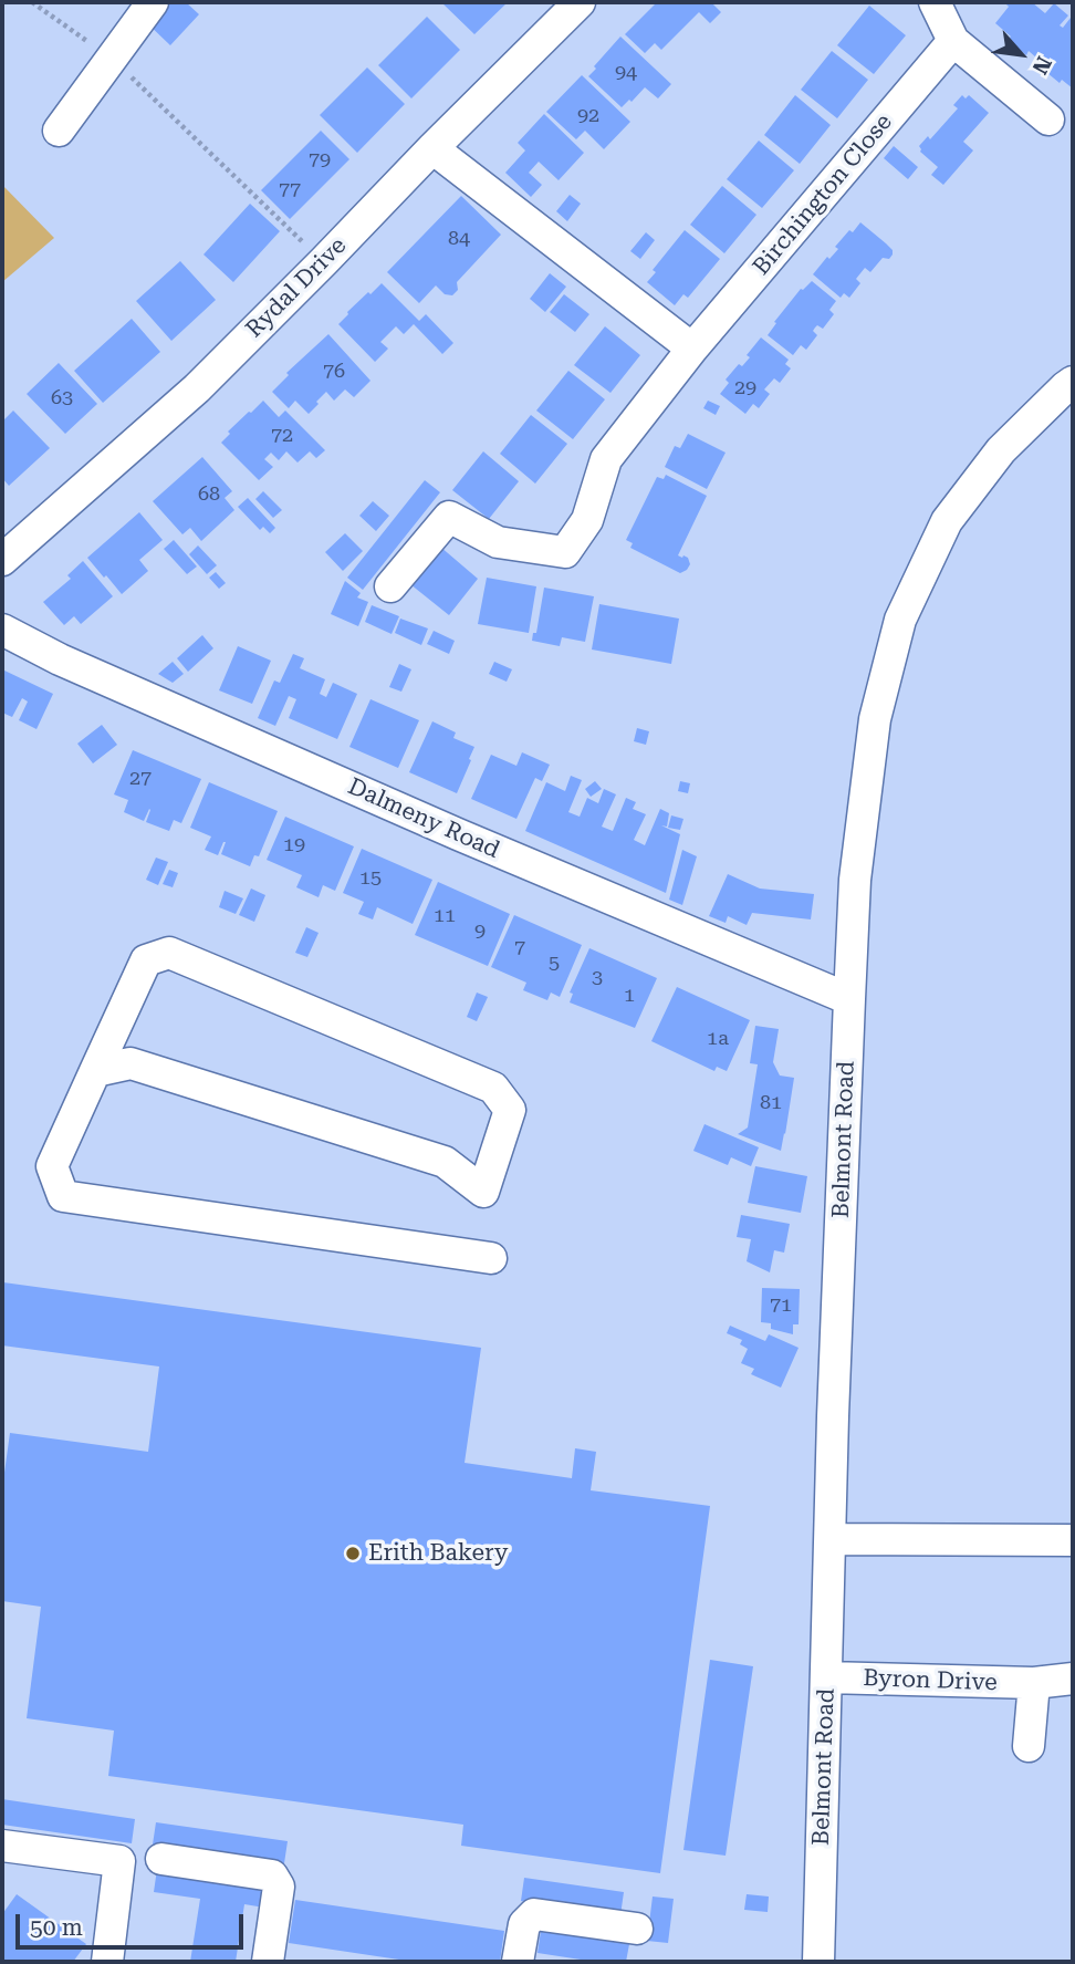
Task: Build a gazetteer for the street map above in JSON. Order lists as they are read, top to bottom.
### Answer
{
  "streets": {
    "street": [
      "Birchington Close",
      "Rydal Drive",
      "Dalmeny Road",
      "Belmont Road",
      "Byron Drive"
    ]
  },
  "crossings": [
    ["Dalmeny Road", "Belmont Road"],
    ["Belmont Road", "Byron Drive"]
  ],
  "places": ["Erith Bakery"],
  "house_numbers": [
    "94",
    "92",
    "79",
    "77",
    "84",
    "76",
    "29",
    "63",
    "72",
    "68",
    "27",
    "19",
    "15",
    "11",
    "9",
    "7",
    "5",
    "3",
    "1",
    "1a",
    "81",
    "71"
  ],
  "scale_bar": "50 m",
  "north": "bottom right"
}
